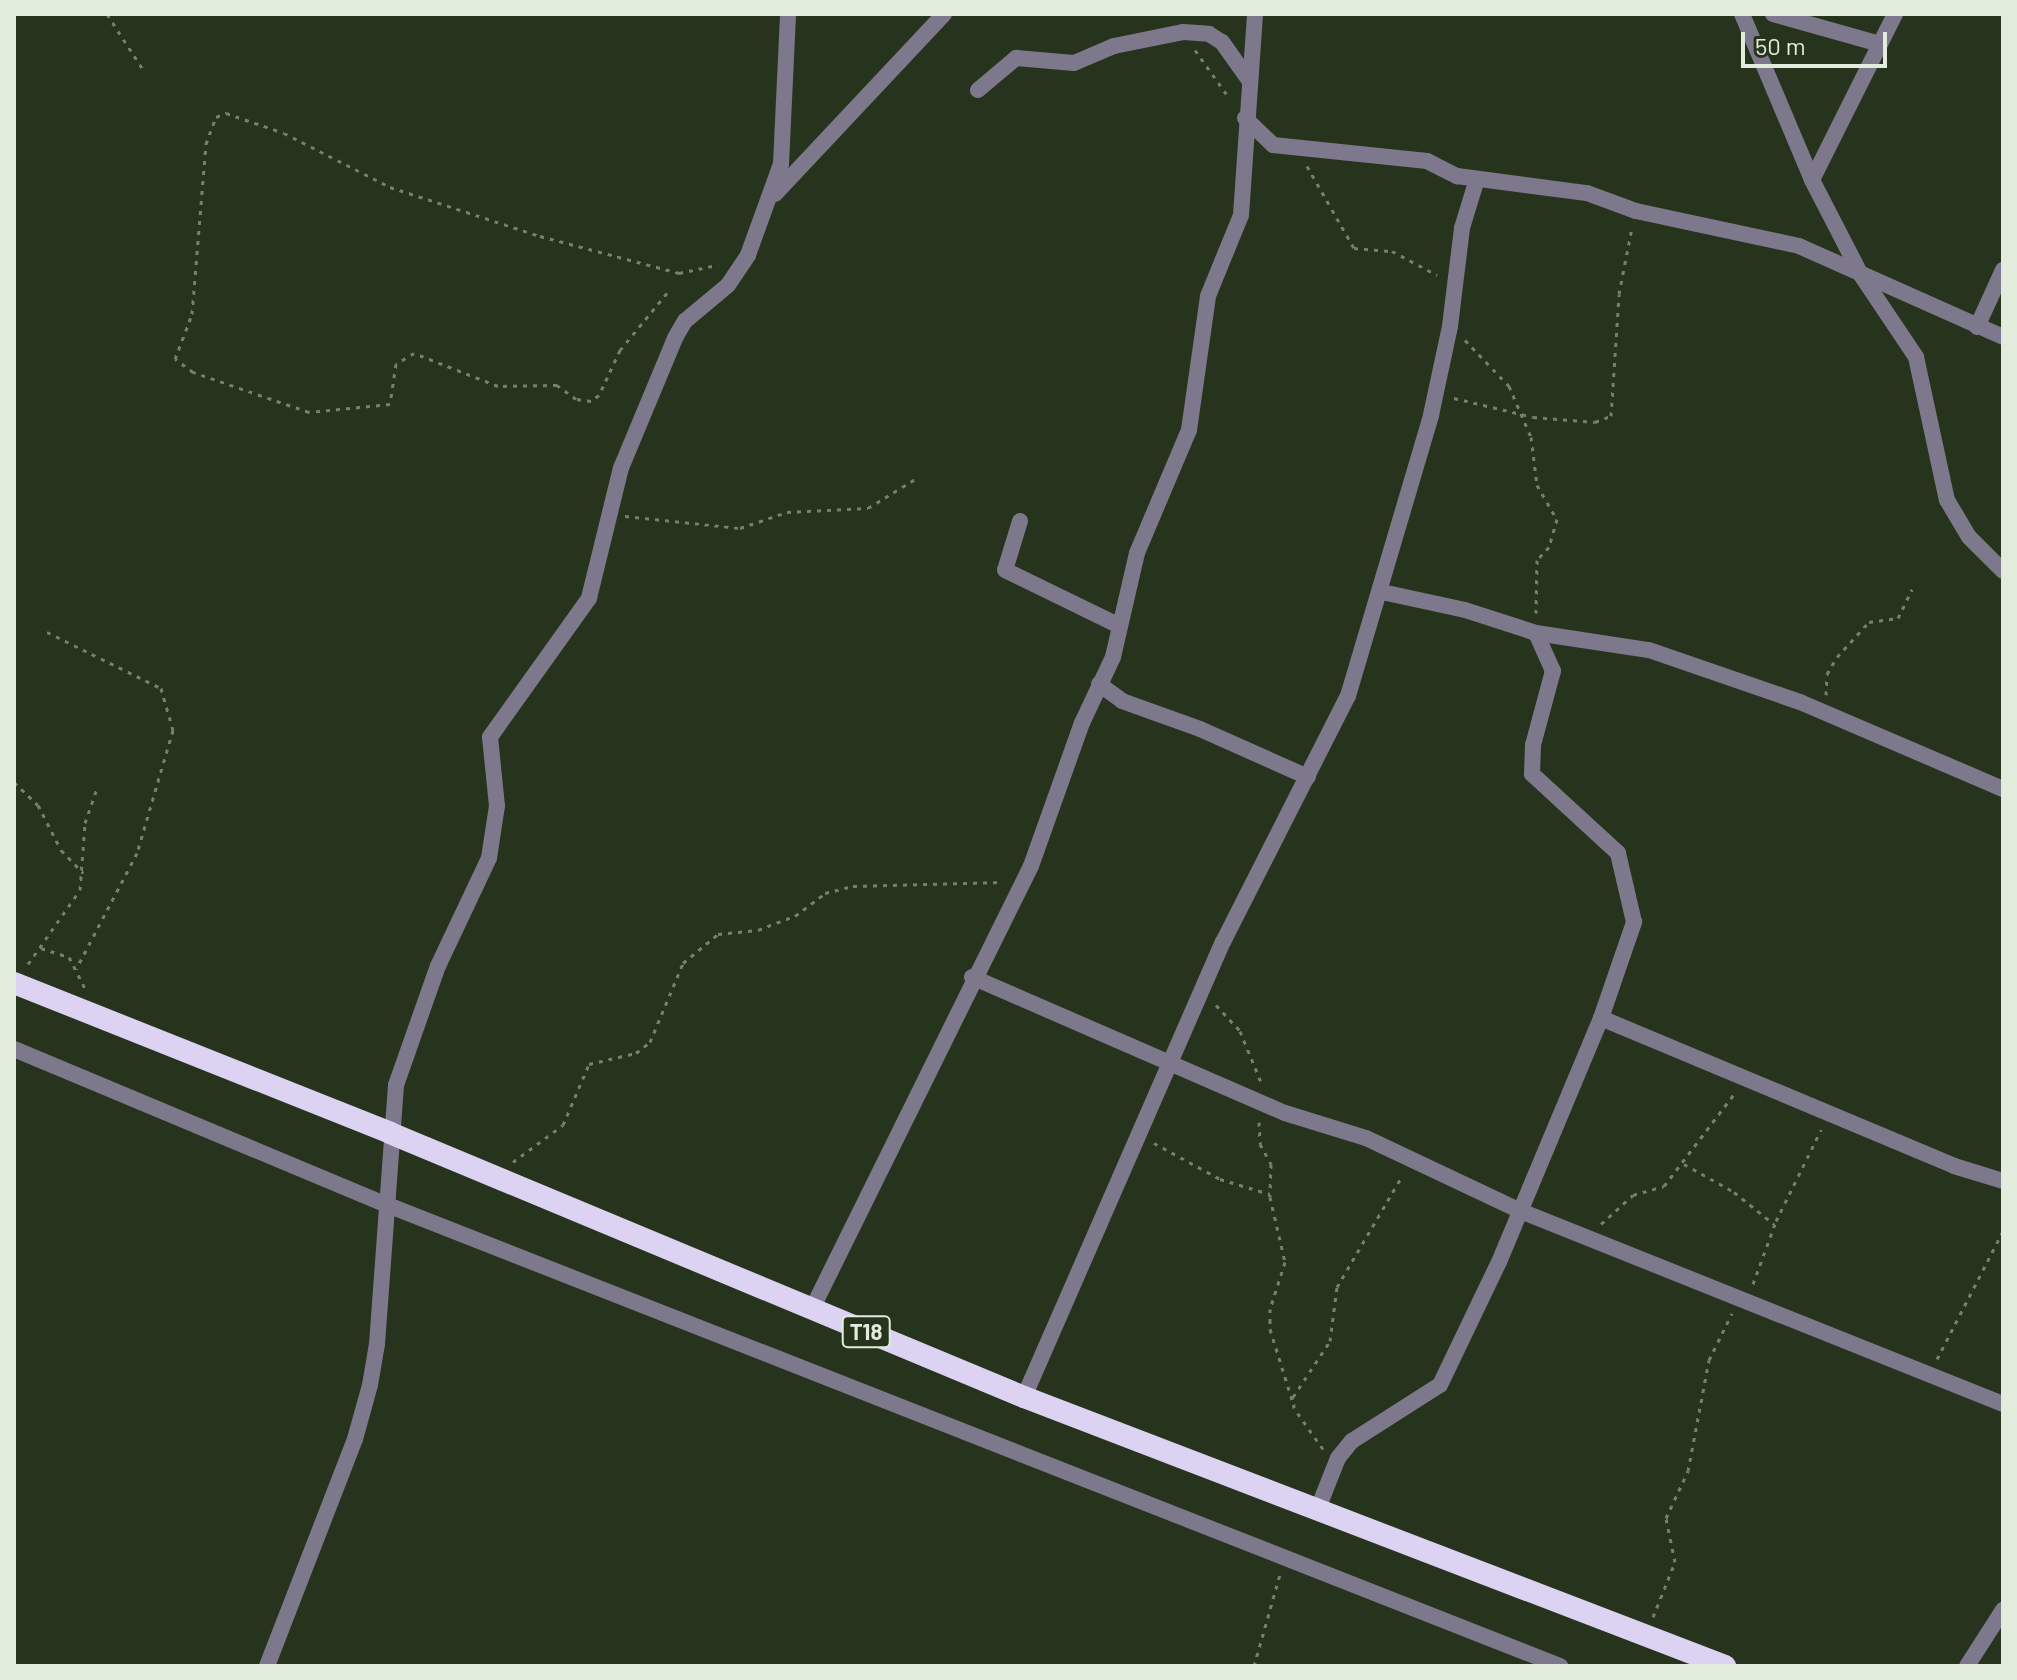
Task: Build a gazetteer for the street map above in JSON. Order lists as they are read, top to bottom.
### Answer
{
  "streets": {
    "highway": ["T18"]
  },
  "scale_bar": "50 m"
}
